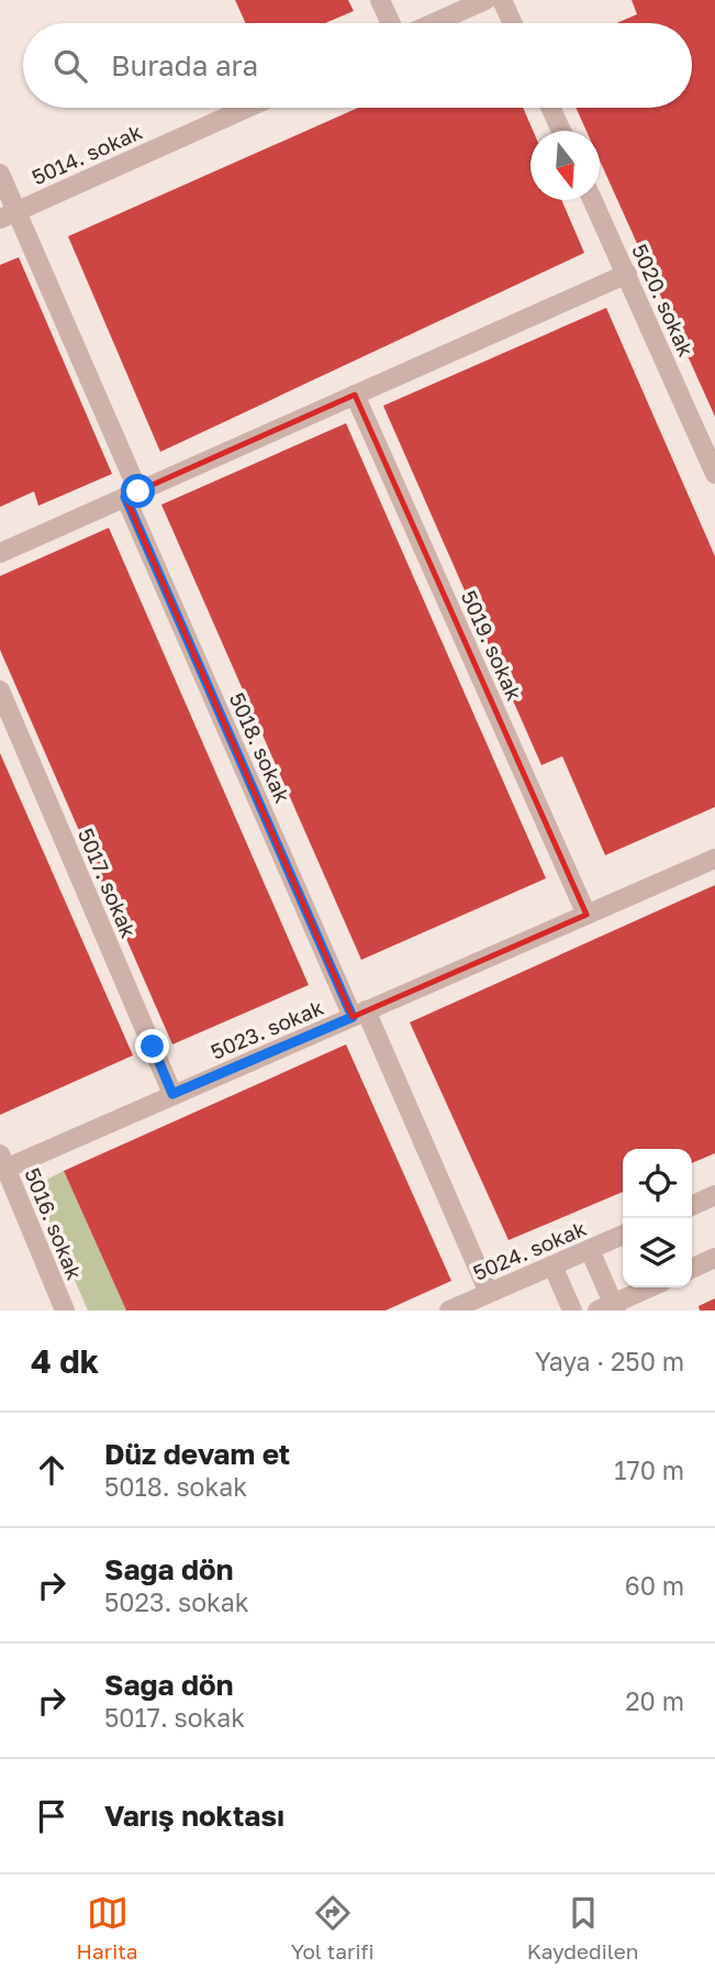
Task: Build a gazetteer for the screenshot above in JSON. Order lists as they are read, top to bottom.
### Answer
{
  "streets": {
    "street": [
      "5014. sokak",
      "5020. sokak",
      "5019. sokak",
      "5018. sokak",
      "5017. sokak",
      "5023. sokak",
      "5016. sokak",
      "5024. sokak"
    ]
  },
  "crossings": [
    ["5014. sokak", "5018. sokak"],
    ["5019. sokak", "5023. sokak"],
    ["5018. sokak", "5023. sokak"],
    ["5018. sokak", "5024. sokak"],
    ["5017. sokak", "5023. sokak"],
    ["5023. sokak", "5016. sokak"]
  ],
  "north": "bottom",
  "page": {
    "search": "Burada ara",
    "heading": ["4 dk", "Yaya · 250 m"],
    "list": [
      ["Düz devam et", "5018. sokak", "170 m"],
      ["Sağa dön", "5023. sokak", "60 m"],
      ["Sağa dön", "5017. sokak", "20 m"],
      "Varış noktası"
    ],
    "nav": ["Harita", "Yol tarifi", "Kaydedilen"]
  }
}
